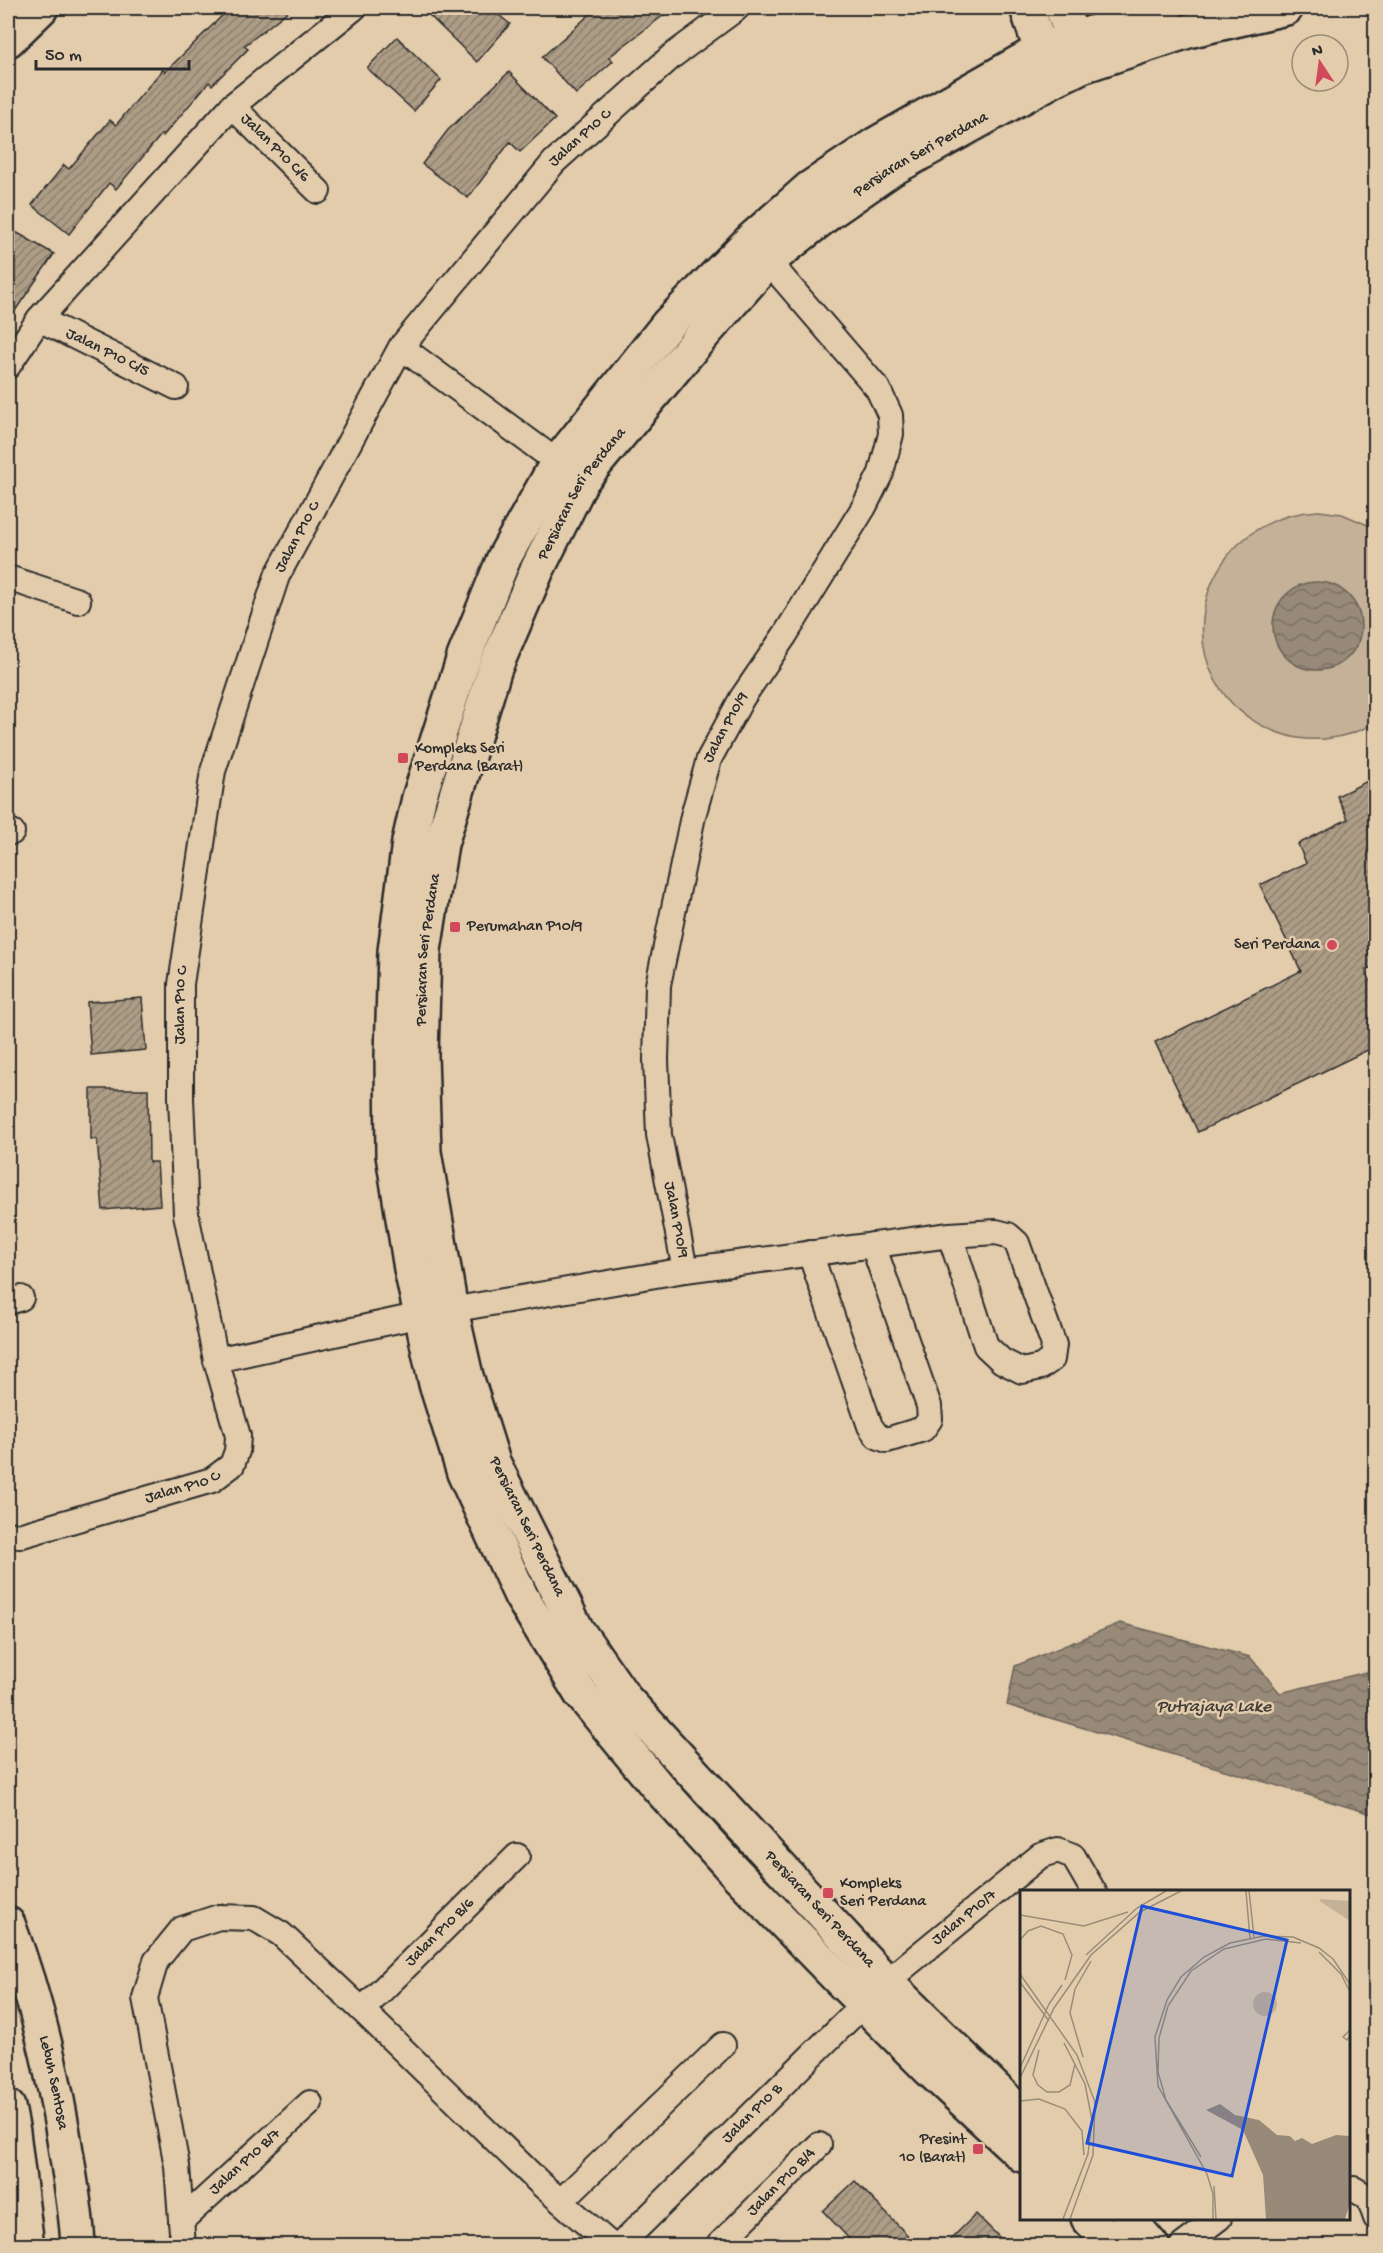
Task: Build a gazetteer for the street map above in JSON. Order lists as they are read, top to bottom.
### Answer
{
  "streets": {
    "street": [
      "Jalan P10 C",
      "Jalan P10 C/6",
      "Persiaran Seri Perdana",
      "Jalan P10 C/5",
      "Jalan P10/9",
      "Jalan P10/7",
      "Jalan P10 B/6",
      "Lebuh Sentosa",
      "Jalan P10 B",
      "Jalan P10 B/7",
      "Jalan P10 B/4"
    ]
  },
  "crossings": [
    ["Persiaran Seri Perdana", "Jalan P10/9"],
    ["Persiaran Seri Perdana", "Jalan P10/7"],
    ["Persiaran Seri Perdana", "Jalan P10 B"],
    ["Jalan P10/7", "Jalan P10 B"]
  ],
  "water": ["Putrajaya Lake"],
  "places": {
    "transit": [
      "Kompleks Seri Perdana (Barat)",
      "Perumahan P10/9",
      "Kompleks Seri Perdana",
      "Presint 10 (Barat)"
    ],
    "other": ["Seri Perdana"]
  },
  "scale_bar": "50 m",
  "north": "top"
}
